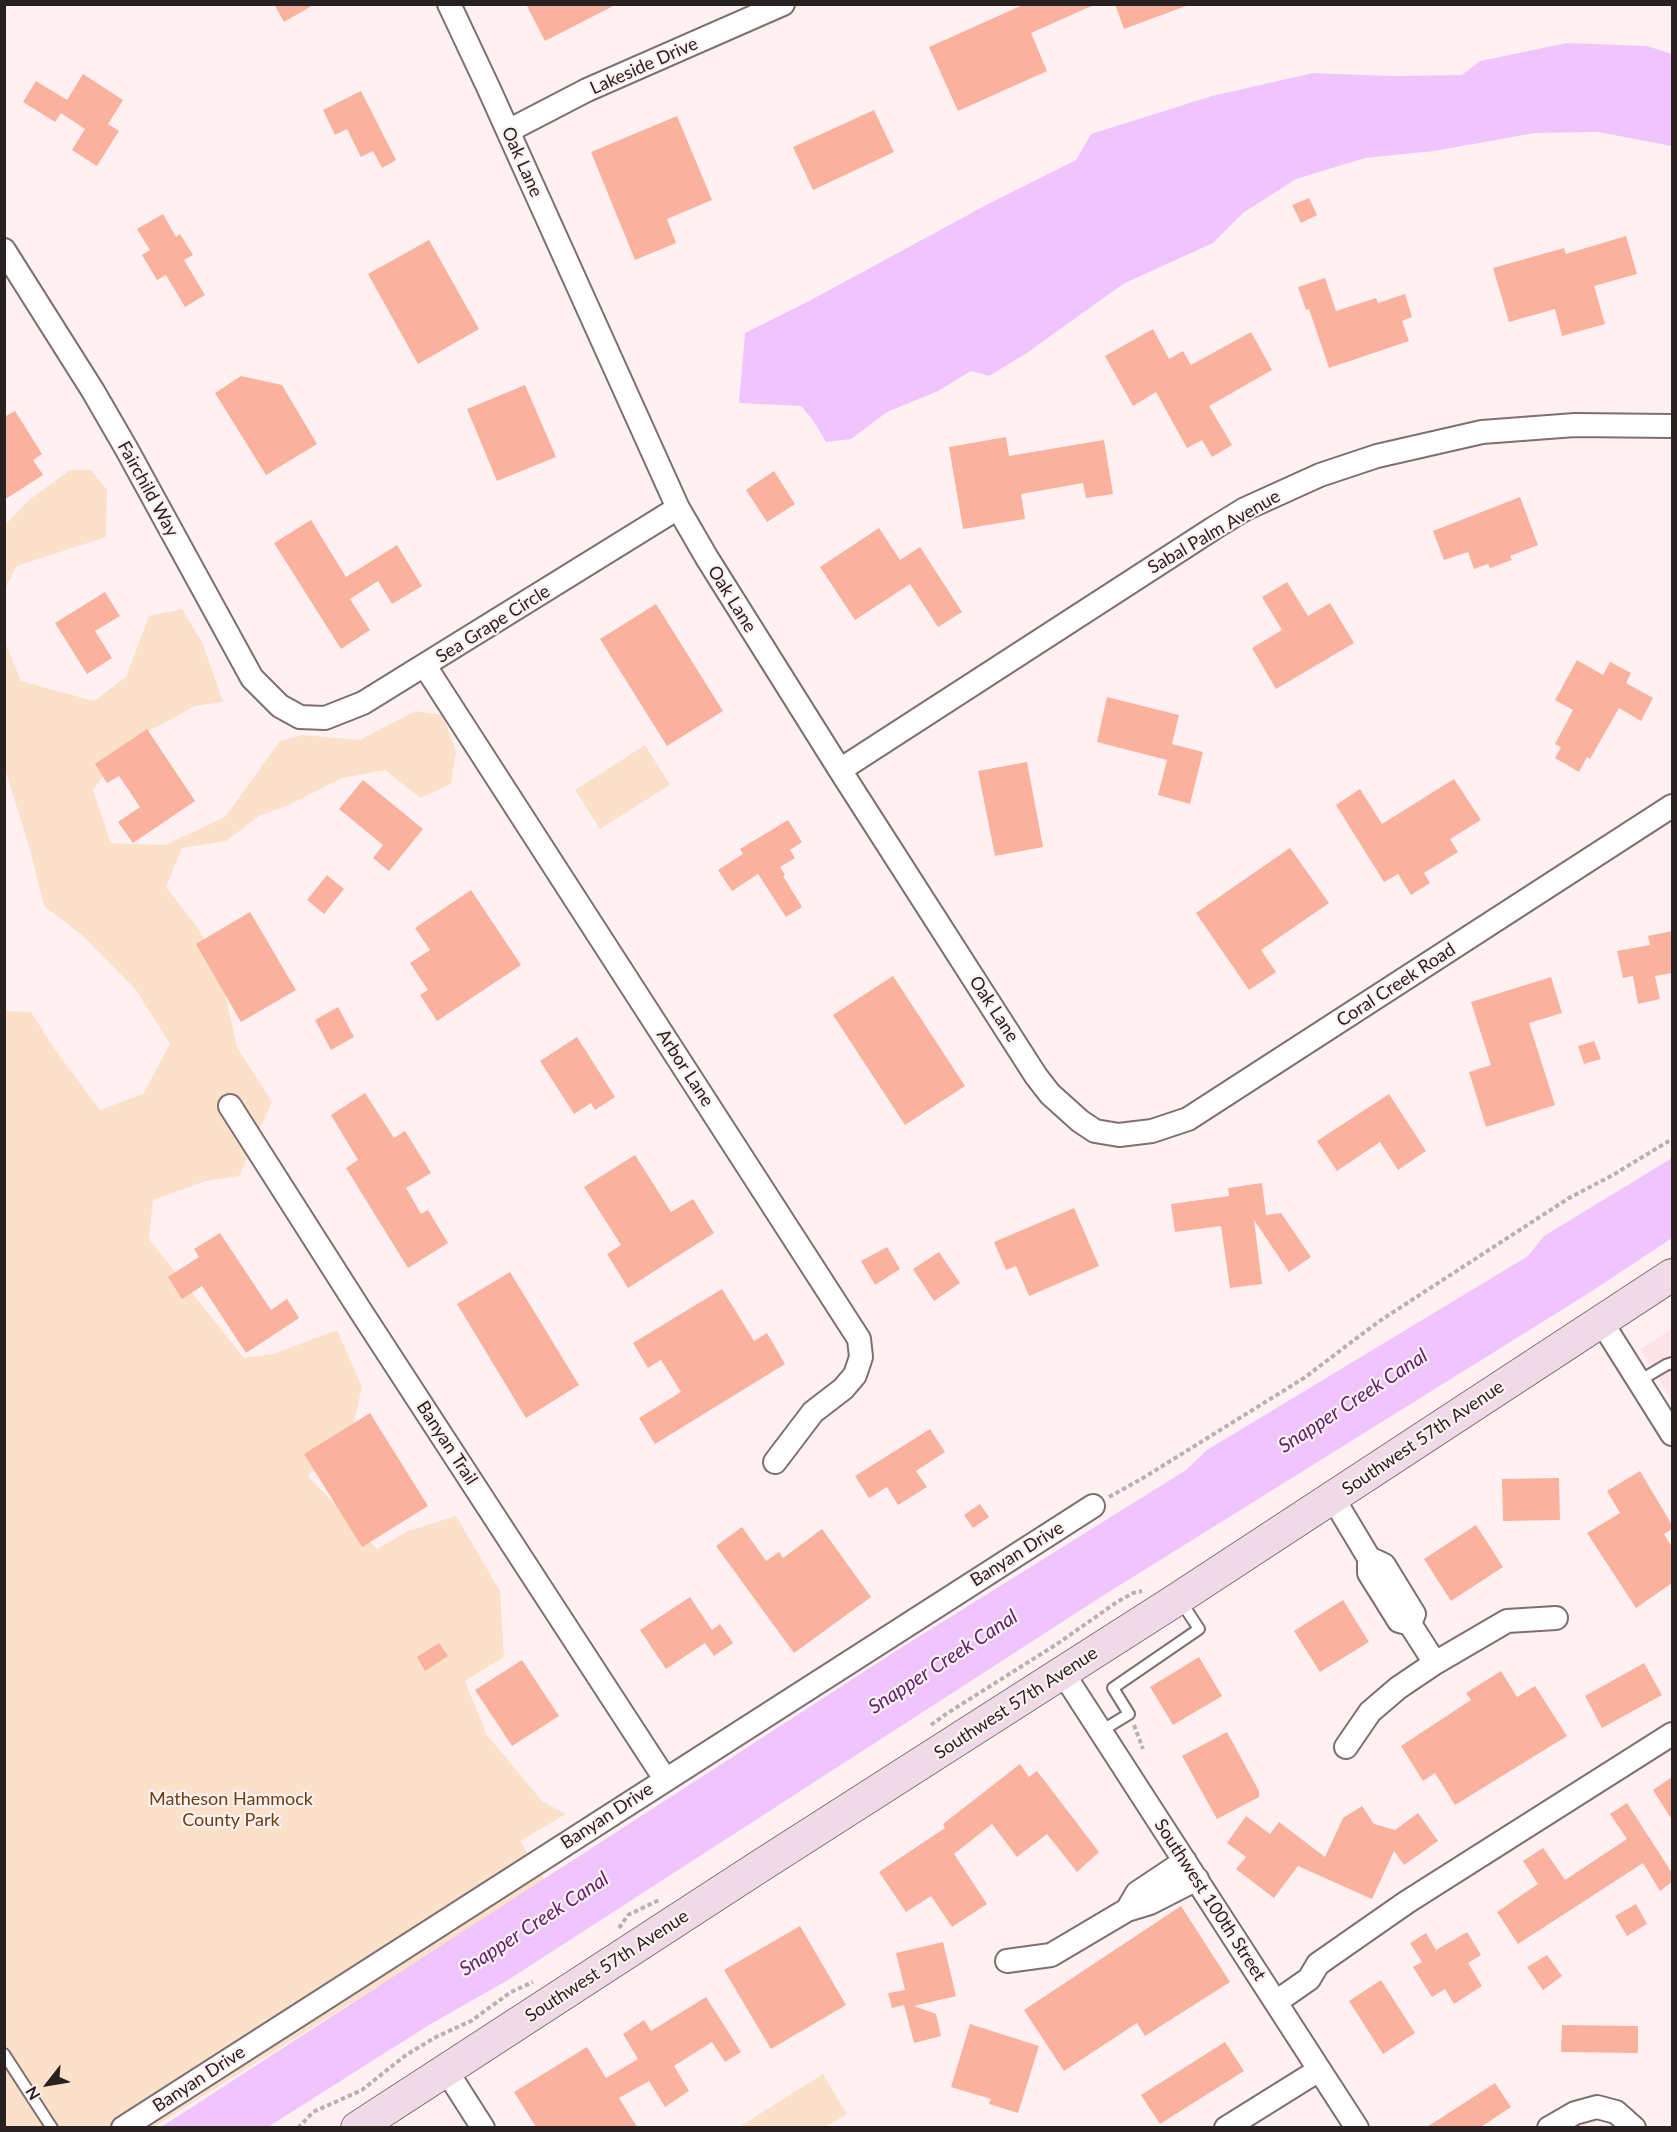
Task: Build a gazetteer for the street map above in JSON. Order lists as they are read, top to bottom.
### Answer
{
  "streets": {
    "main road": ["Southwest 57th Avenue"],
    "street": [
      "Lakeside Drive",
      "Oak Lane",
      "Fairchild Way",
      "Sabal Palm Avenue",
      "Sea Grape Circle",
      "Coral Creek Road",
      "Arbor Lane",
      "Banyan Trail",
      "Banyan Drive",
      "Southwest 100th Street"
    ]
  },
  "crossings": [
    ["Lakeside Drive", "Oak Lane"],
    ["Oak Lane", "Sabal Palm Avenue"],
    ["Oak Lane", "Sea Grape Circle"],
    ["Oak Lane", "Coral Creek Road"],
    ["Fairchild Way", "Sea Grape Circle"],
    ["Sea Grape Circle", "Arbor Lane"],
    ["Southwest 57th Avenue", "Southwest 100th Street"],
    ["Banyan Trail", "Banyan Drive"]
  ],
  "water": ["Snapper Creek Canal"],
  "parks": ["Matheson Hammock County Park"],
  "north": "bottom left"
}
